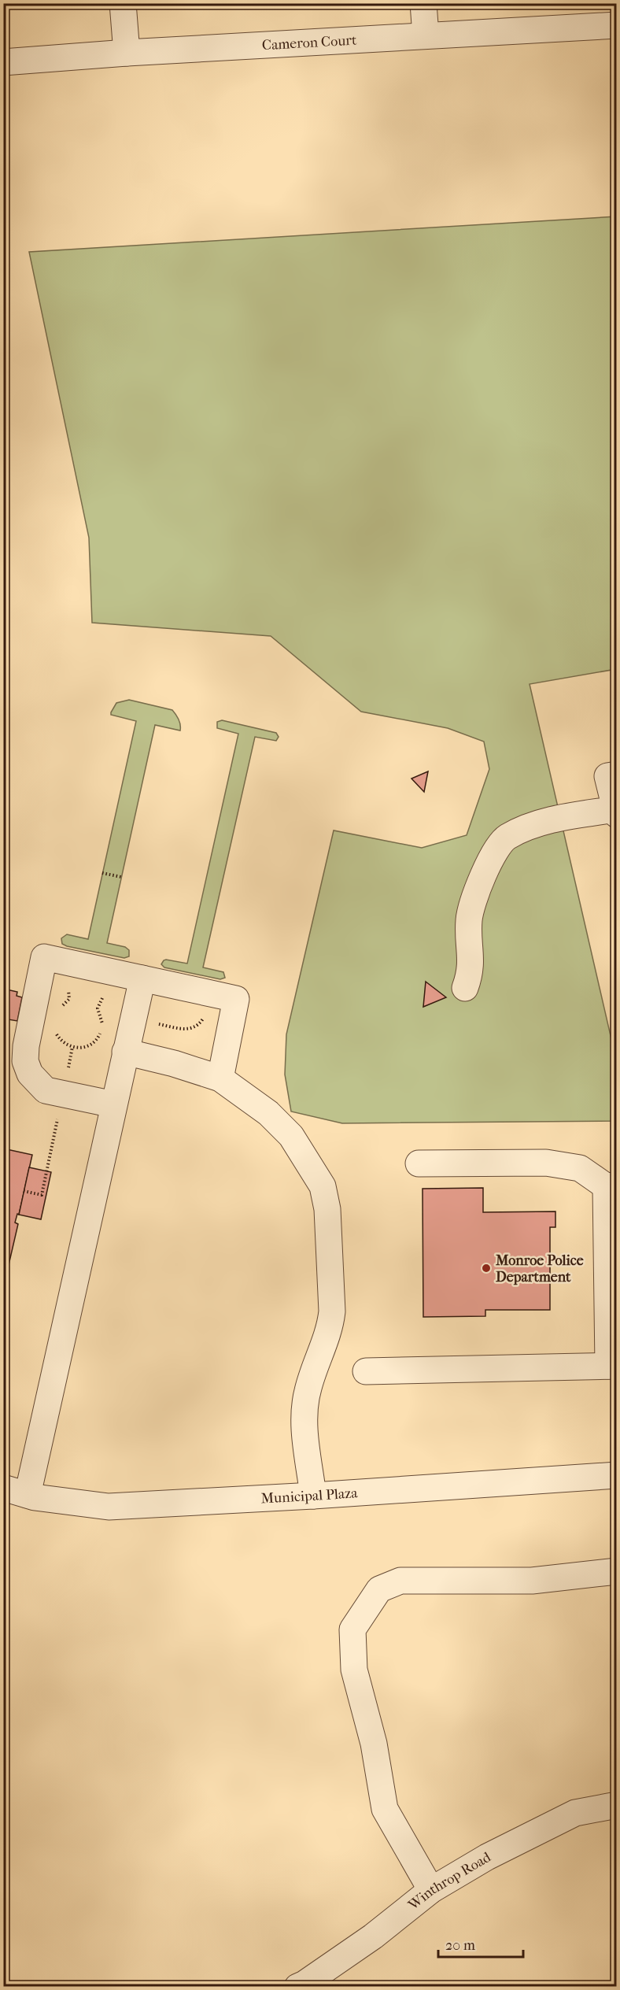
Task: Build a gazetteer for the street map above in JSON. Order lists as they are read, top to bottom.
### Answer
{
  "streets": {
    "street": ["Cameron Court", "Municipal Plaza", "Winthrop Road"]
  },
  "places": ["Monroe Police Department"],
  "scale_bar": "20 m"
}
